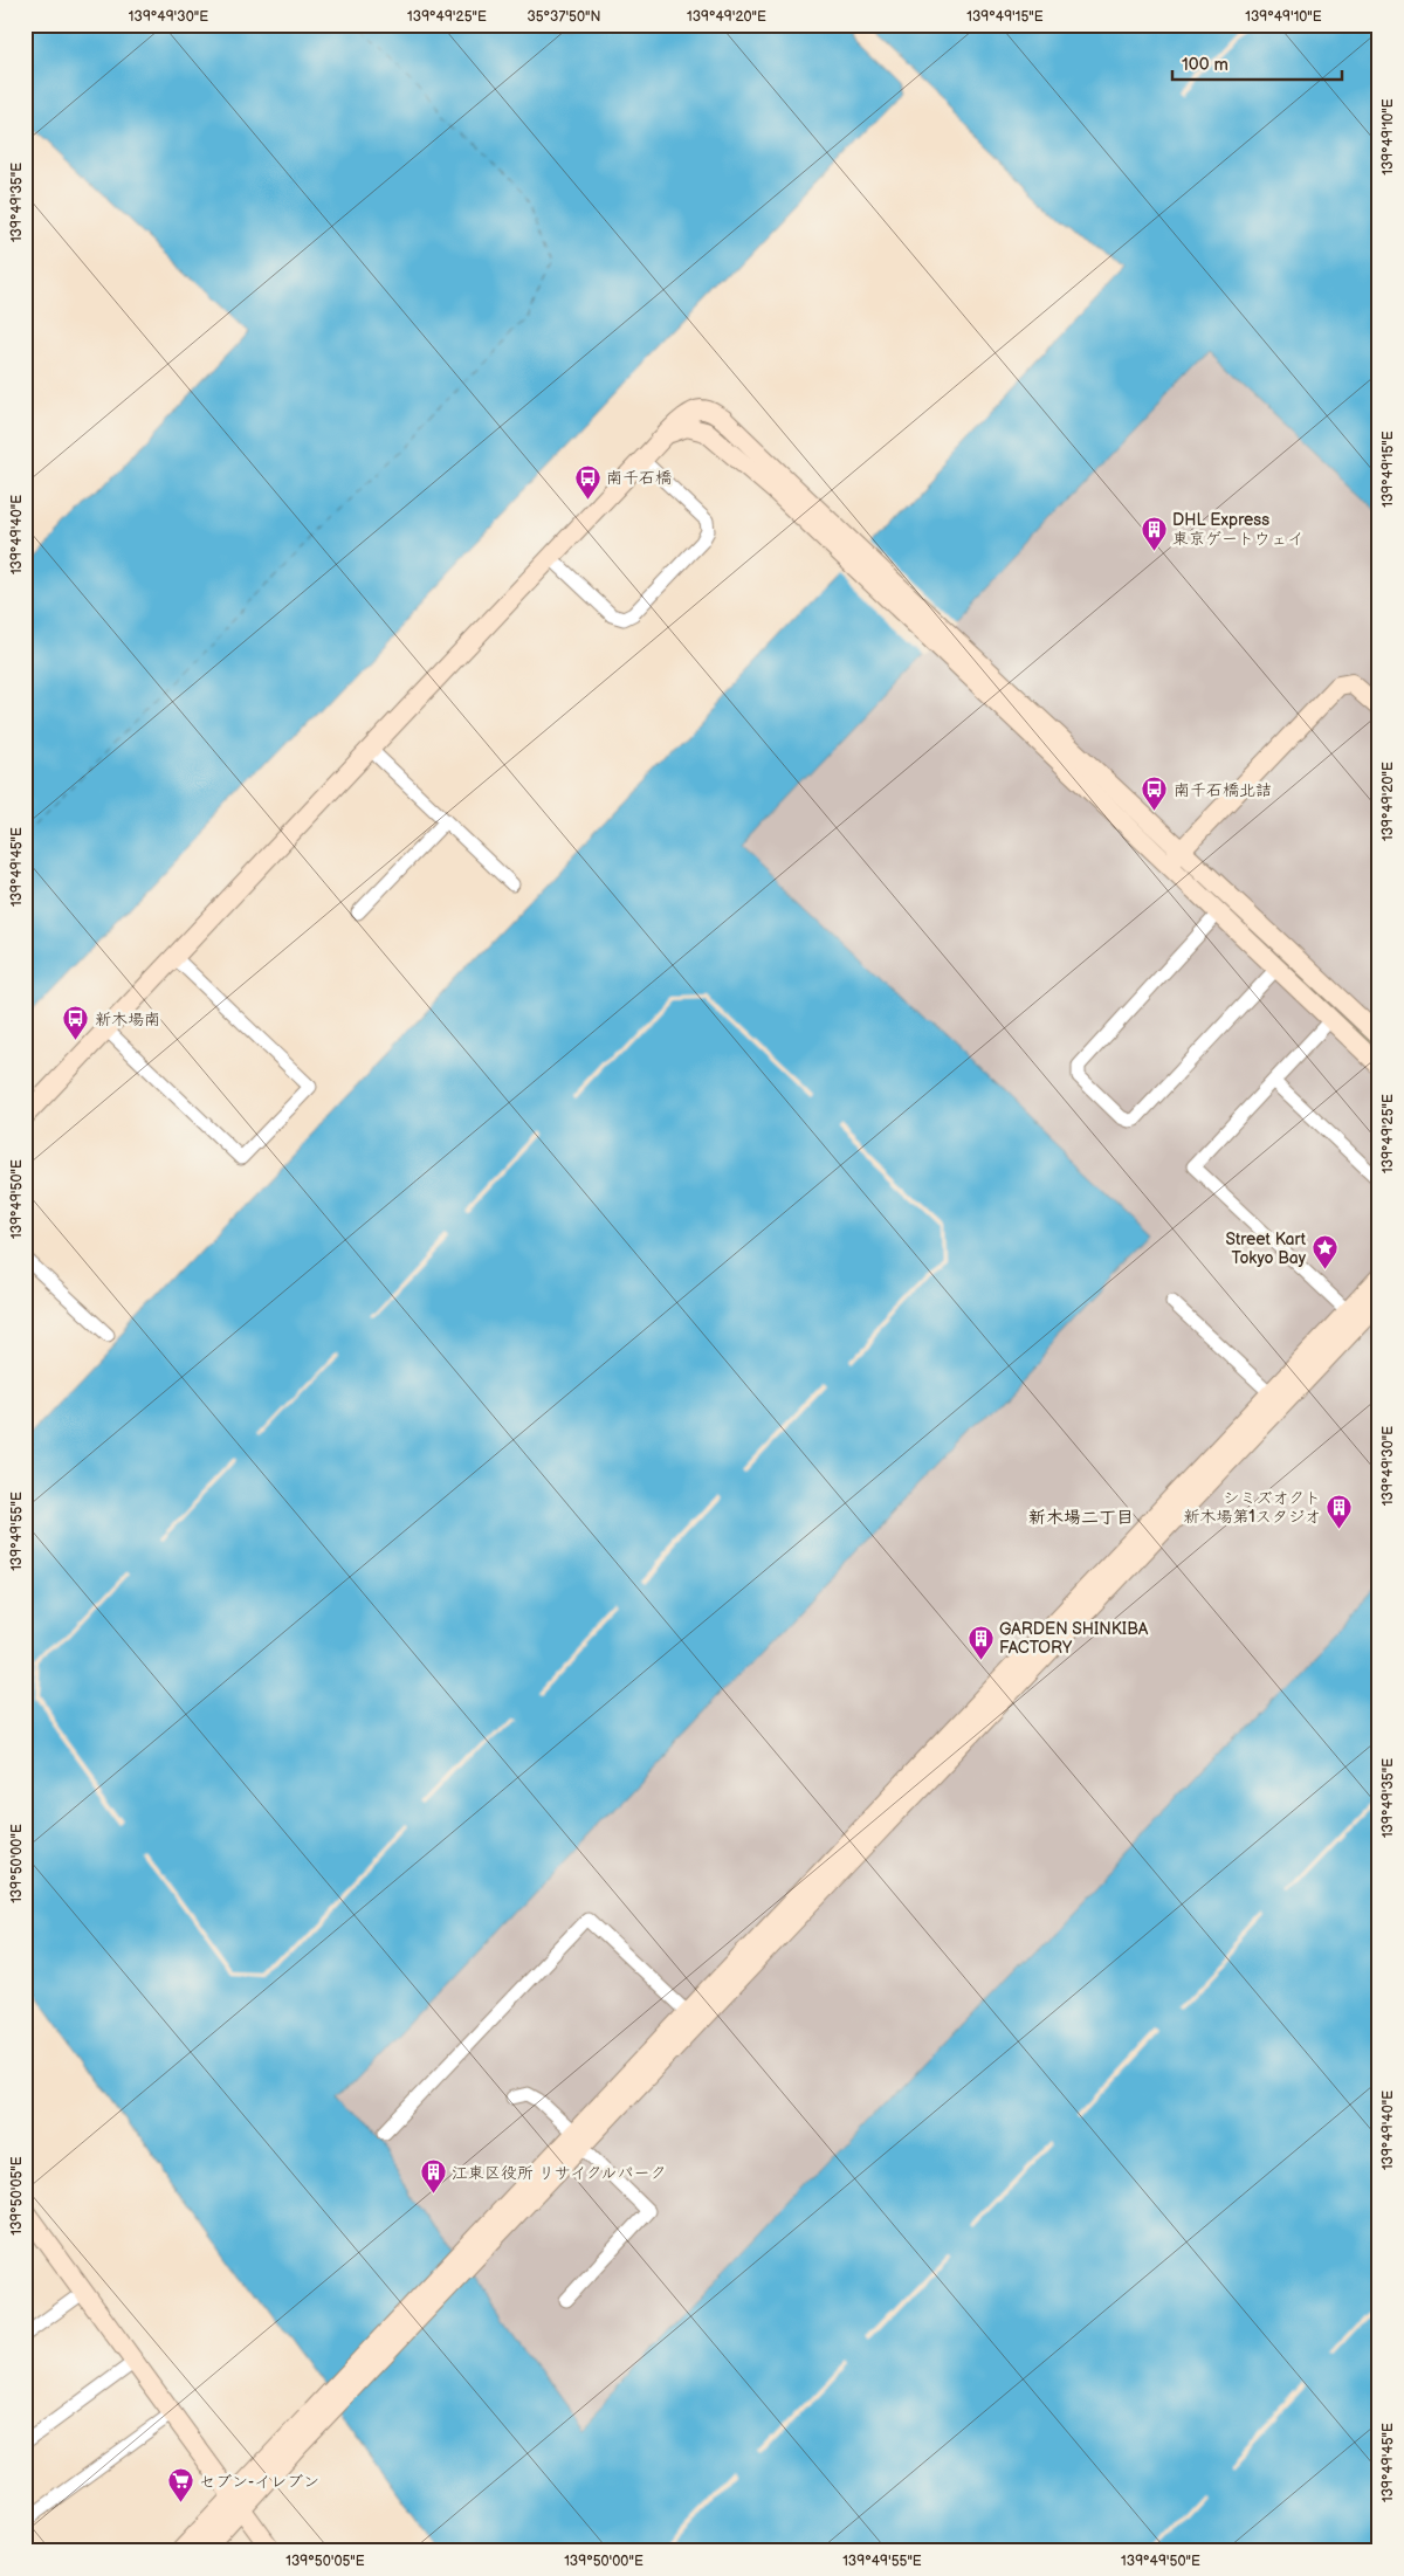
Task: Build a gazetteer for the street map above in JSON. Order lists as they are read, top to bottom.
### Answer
{
  "districts": ["新木場二丁目"],
  "places": {
    "bus stop": ["南千石橋", "南千石橋北詰", "新木場南"],
    "building": [
      "DHL Express 東京ゲートウェイ",
      "シミズオクト 新木場第1スタジオ",
      "GARDEN SHINKIBA FACTORY",
      "江東区役所 リサイクルパーク"
    ],
    "place": ["Street Kart Tokyo Bay"],
    "supermarket": ["セブン-イレブン"]
  },
  "scale_bar": "100 m",
  "coordinates": [
    "139°49'30\"E",
    "139°49'25\"E",
    "35°37'50\"N",
    "139°49'20\"E",
    "139°49'15\"E",
    "139°49'10\"E",
    "139°49'35\"E",
    "139°49'40\"E",
    "139°49'45\"E",
    "139°49'50\"E",
    "139°49'55\"E",
    "139°50'00\"E",
    "139°50'05\"E"
  ]
}
